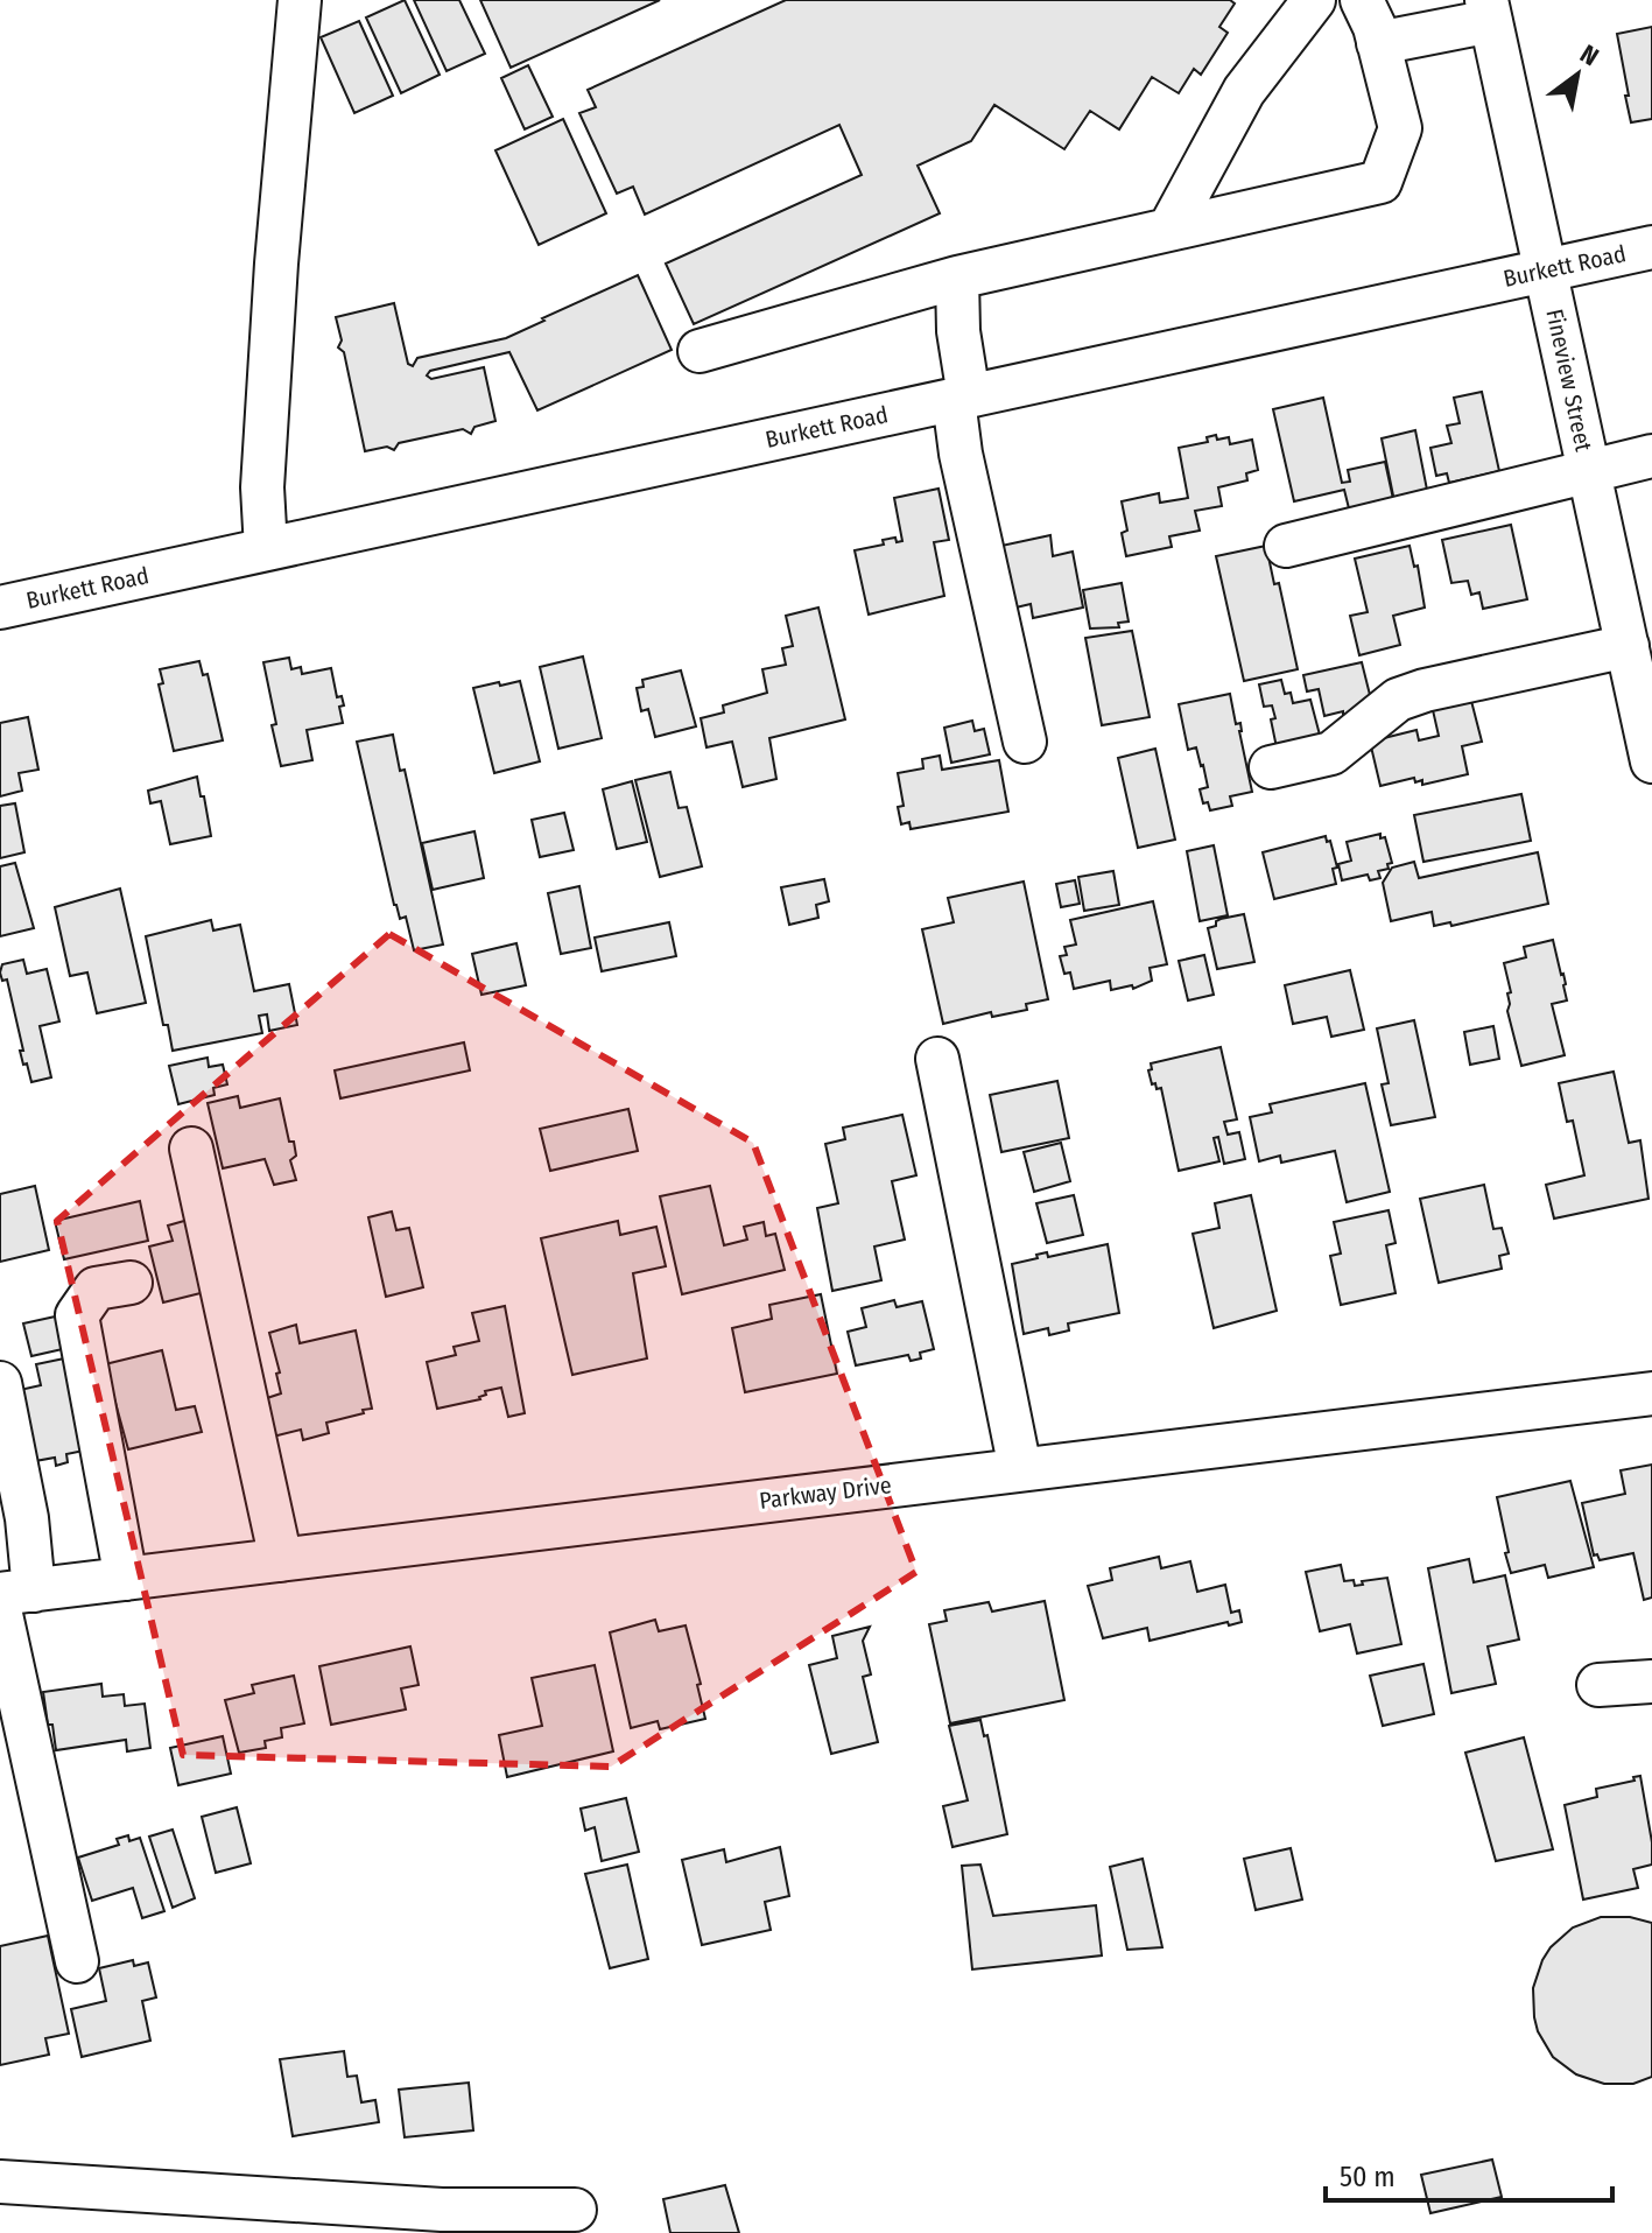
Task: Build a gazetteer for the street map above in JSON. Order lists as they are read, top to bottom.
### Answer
{
  "streets": {
    "street": ["Burkett Road", "Fineview Street", "Parkway Drive"]
  },
  "crossings": [
    ["Burkett Road", "Fineview Street"]
  ],
  "scale_bar": "50 m",
  "north": "top right"
}
